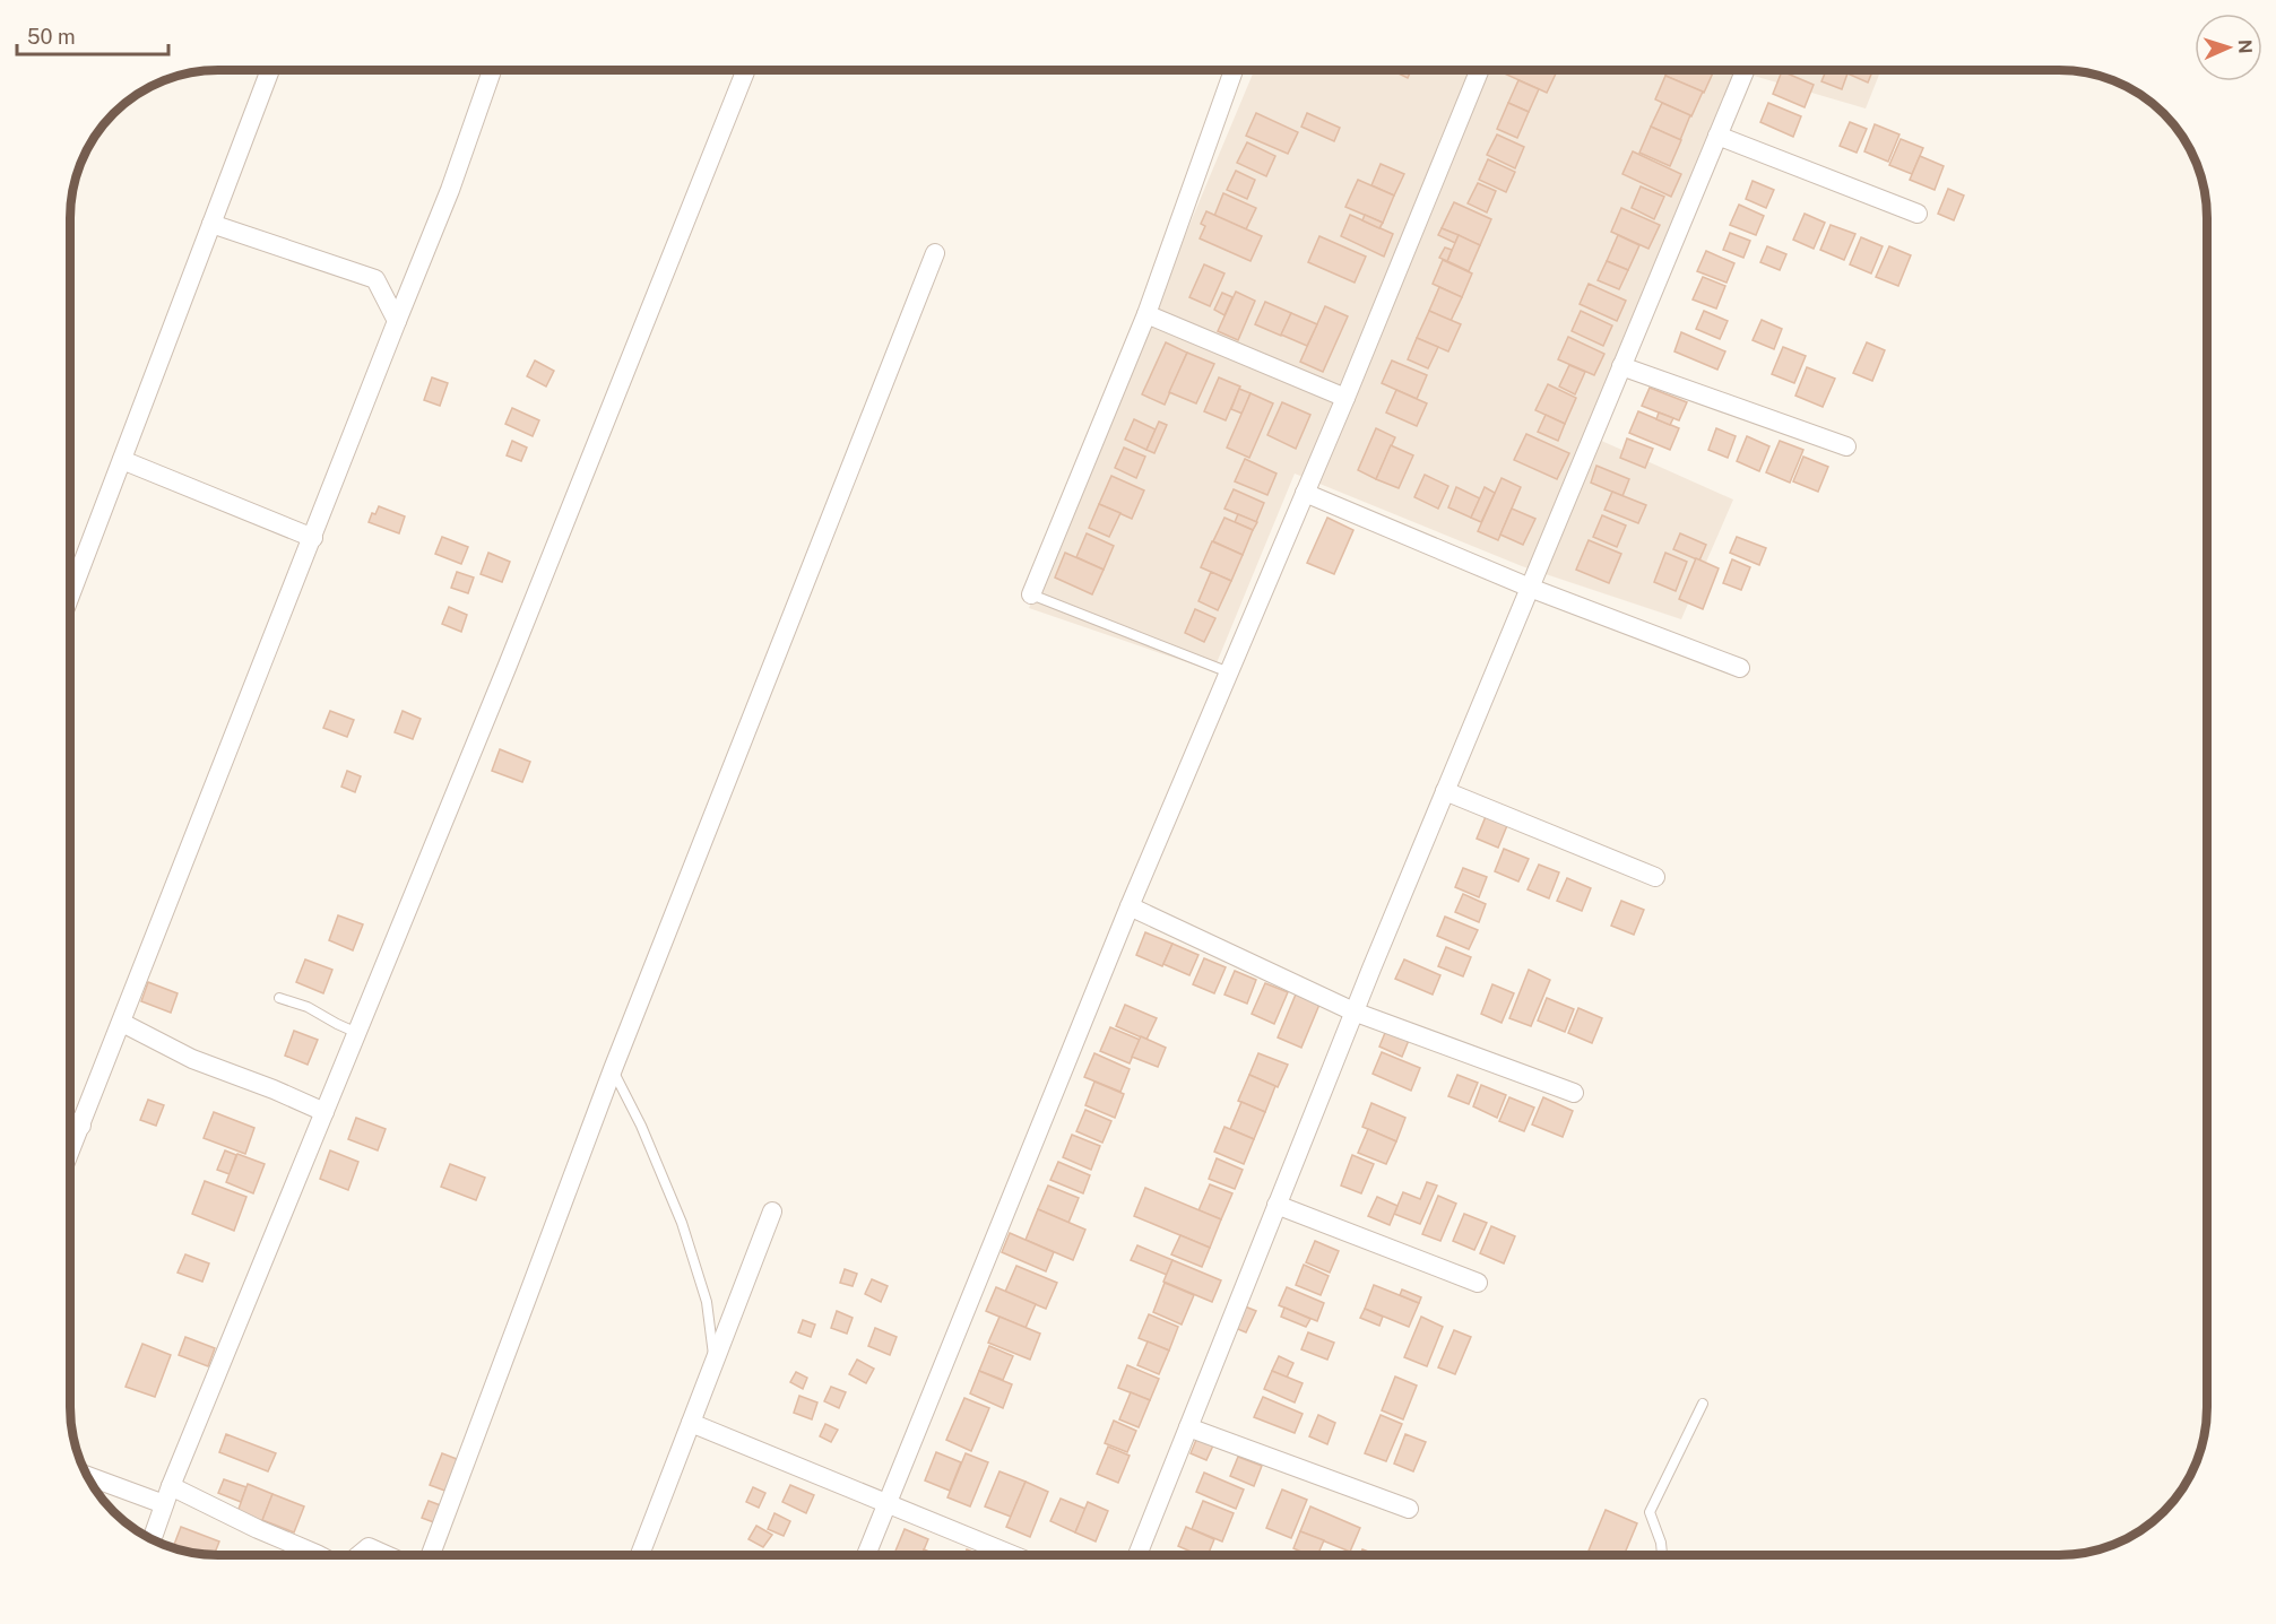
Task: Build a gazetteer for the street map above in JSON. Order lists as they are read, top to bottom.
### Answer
{
  "scale_bar": "50 m",
  "north": "right"
}
